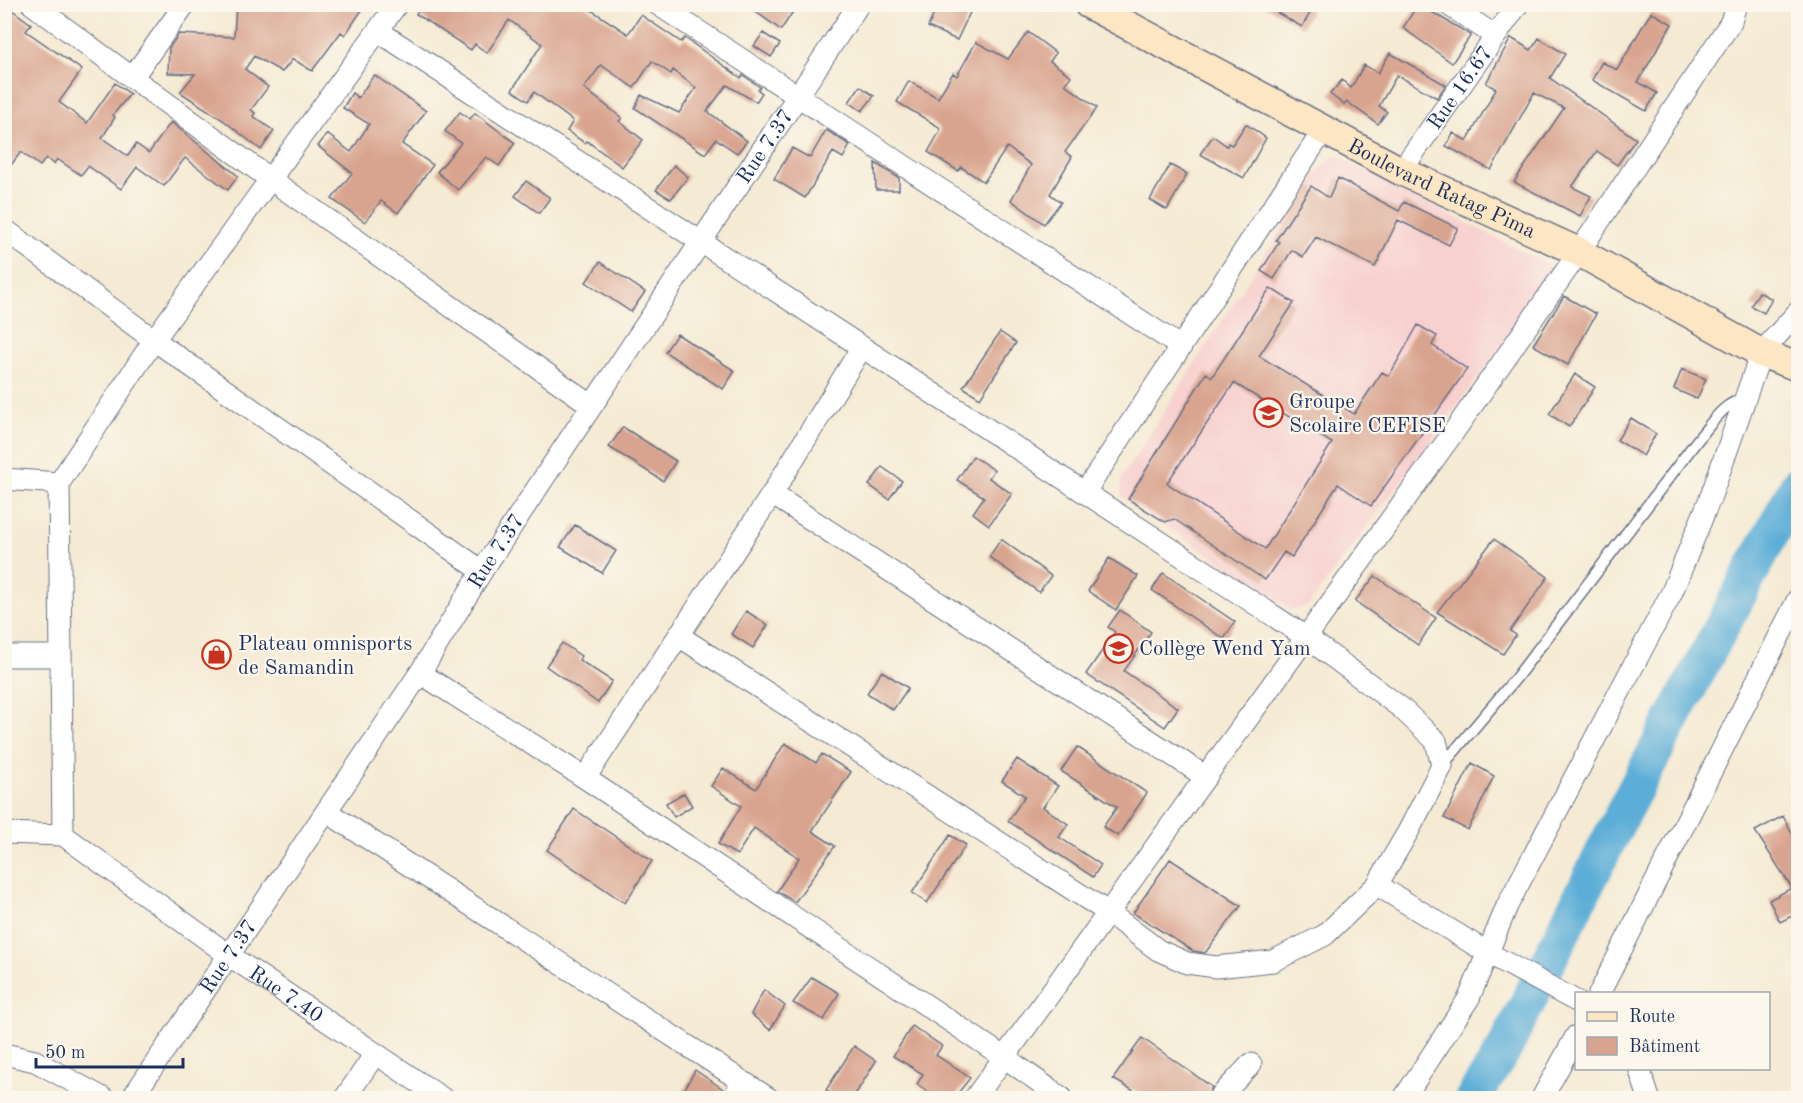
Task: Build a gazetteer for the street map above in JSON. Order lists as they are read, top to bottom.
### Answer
{
  "streets": {
    "street": [
      "Rue 16.67",
      "Rue 7.37",
      "Boulevard Ratag Pima",
      "Rue 7.40"
    ]
  },
  "crossings": [
    ["Rue 16.67", "Boulevard Ratag Pima"],
    ["Rue 7.37", "Rue 7.40"]
  ],
  "places": {
    "school or university": ["Groupe Scolaire CEFISE", "Collège Wend Yam"],
    "shop": ["Plateau omnisports de Samandin"]
  },
  "legend": ["Route", "Bâtiment"],
  "scale_bar": "50 m"
}
